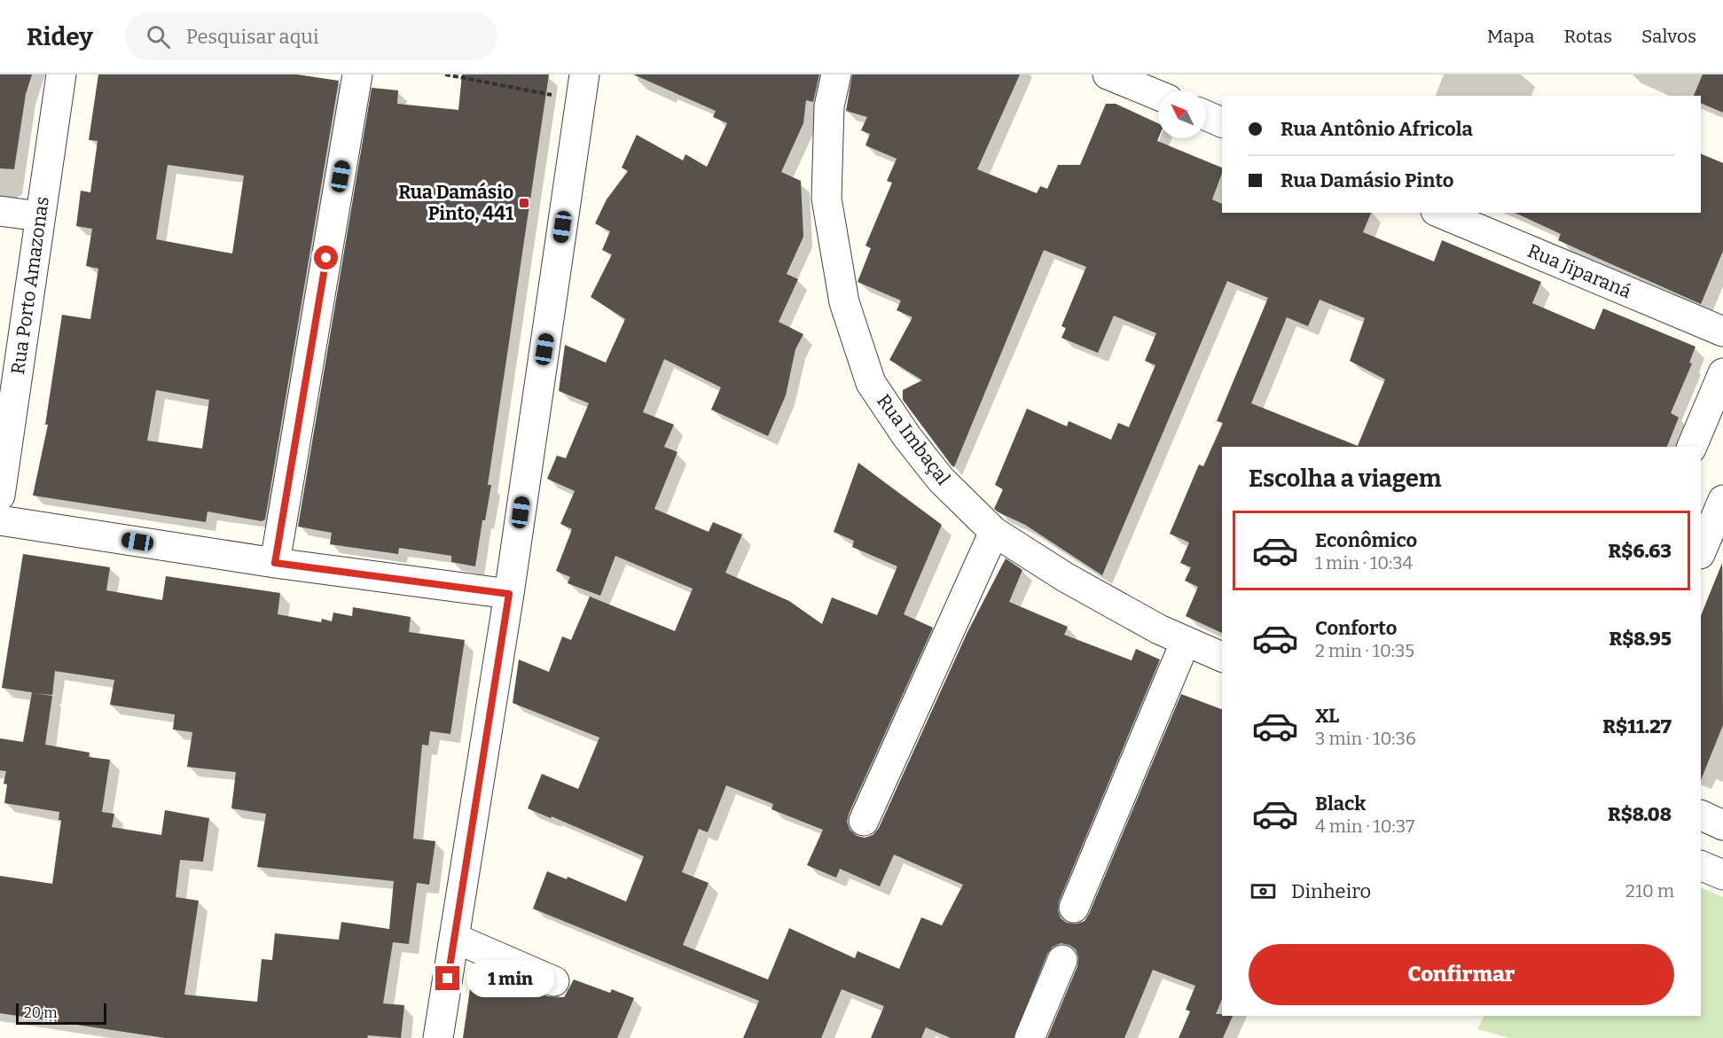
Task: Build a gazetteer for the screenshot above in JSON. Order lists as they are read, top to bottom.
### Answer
{
  "streets": {
    "street": ["Rua Jiparaná", "Rua Porto Amazonas", "Rua Imbaçal"]
  },
  "places": {
    "transit": ["Rua Damásio Pinto, 441"]
  },
  "scale_bar": "20 m",
  "north": "top left",
  "page": {
    "header": "Ridey",
    "search": "Pesquisar aqui",
    "nav": ["Mapa", "Rotas", "Salvos"],
    "banner": ["Rua Antônio Africola", "Rua Damásio Pinto"],
    "heading": "Escolha a viagem",
    "list": [
      {
        "name": "Econômico",
        "note": "1 min · 10:34",
        "value": "R$6.63"
      },
      {
        "name": "Conforto",
        "note": "2 min · 10:35",
        "value": "R$8.95"
      },
      {
        "name": "XL",
        "note": "3 min · 10:36",
        "value": "R$11.27"
      },
      {
        "name": "Black",
        "note": "4 min · 10:37",
        "value": "R$8.08"
      }
    ],
    "pay": ["Dinheiro", "210 m"],
    "buttons": "Confirmar",
    "bubble": "1 min",
    "scale": "20 m"
  }
}
